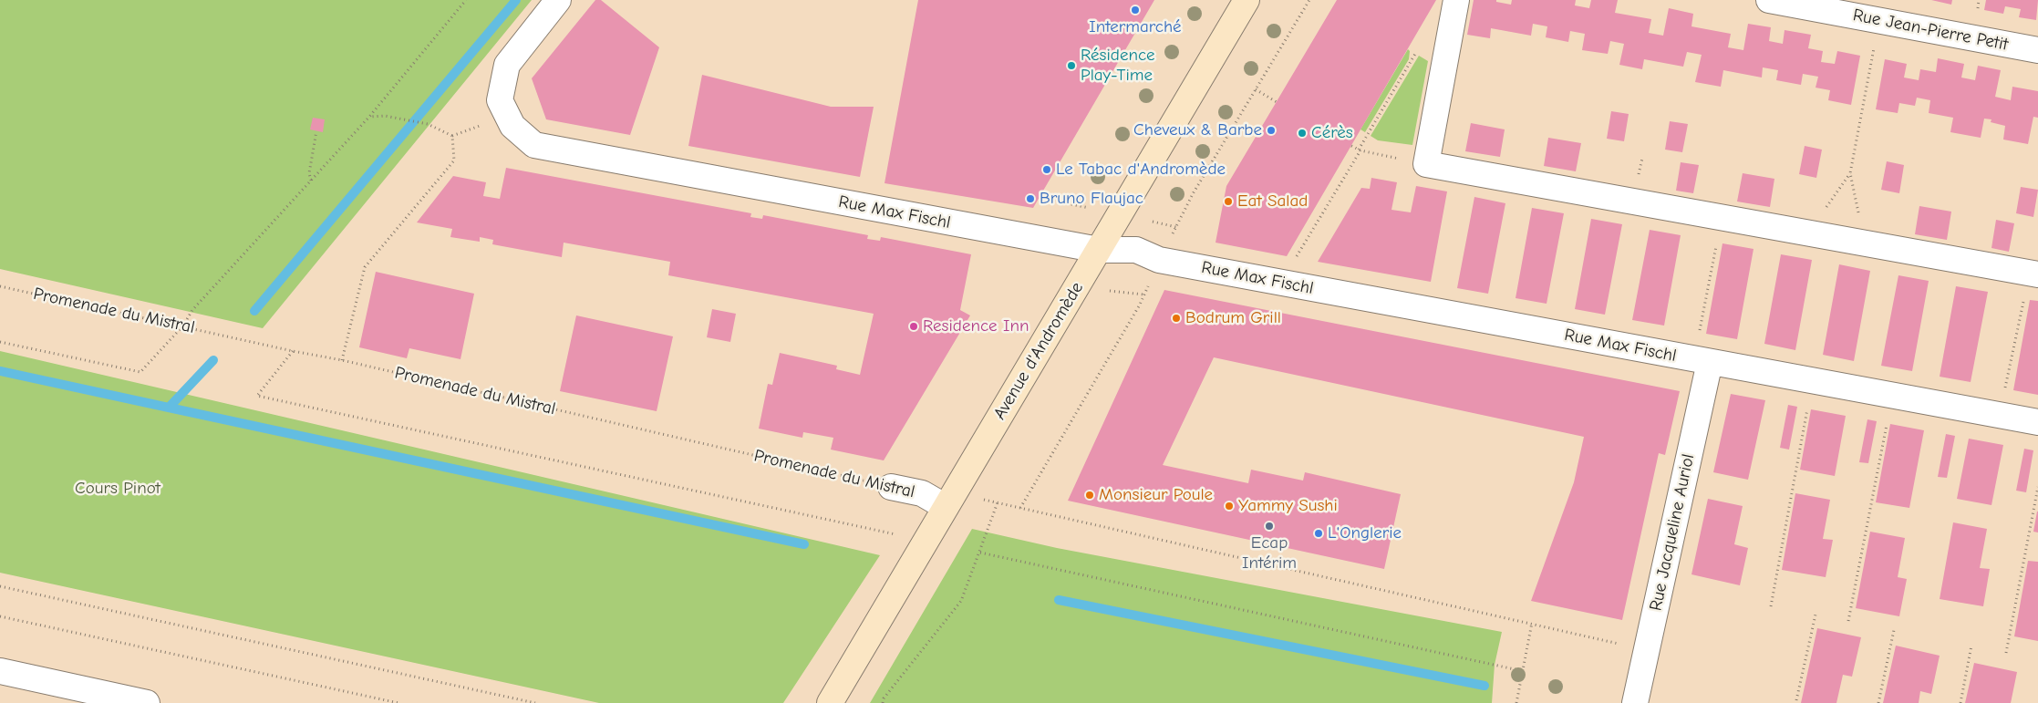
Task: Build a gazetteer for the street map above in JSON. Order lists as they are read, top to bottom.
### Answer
{
  "streets": {
    "street": [
      "Rue Jean-Pierre Petit",
      "Rue Max Fischl",
      "Promenade du Mistral",
      "Avenue d'Andromède",
      "Rue Jacqueline Auriol"
    ]
  },
  "crossings": [
    ["Rue Max Fischl", "Avenue d'Andromède"],
    ["Rue Max Fischl", "Rue Jacqueline Auriol"],
    ["Promenade du Mistral", "Avenue d'Andromède"]
  ],
  "parks": ["Cours Pinot"],
  "places": [
    "Intermarché",
    "Résidence Play-Time",
    "Cheveux & Barbe",
    "Cérès",
    "Le Tabac d'Andromède",
    "Bruno Flaujac",
    "Eat Salad",
    "Bodrum Grill",
    "Residence Inn",
    "Monsieur Poule",
    "Yammy Sushi",
    "Ecap Intérim",
    "L'Onglerie"
  ]
}
